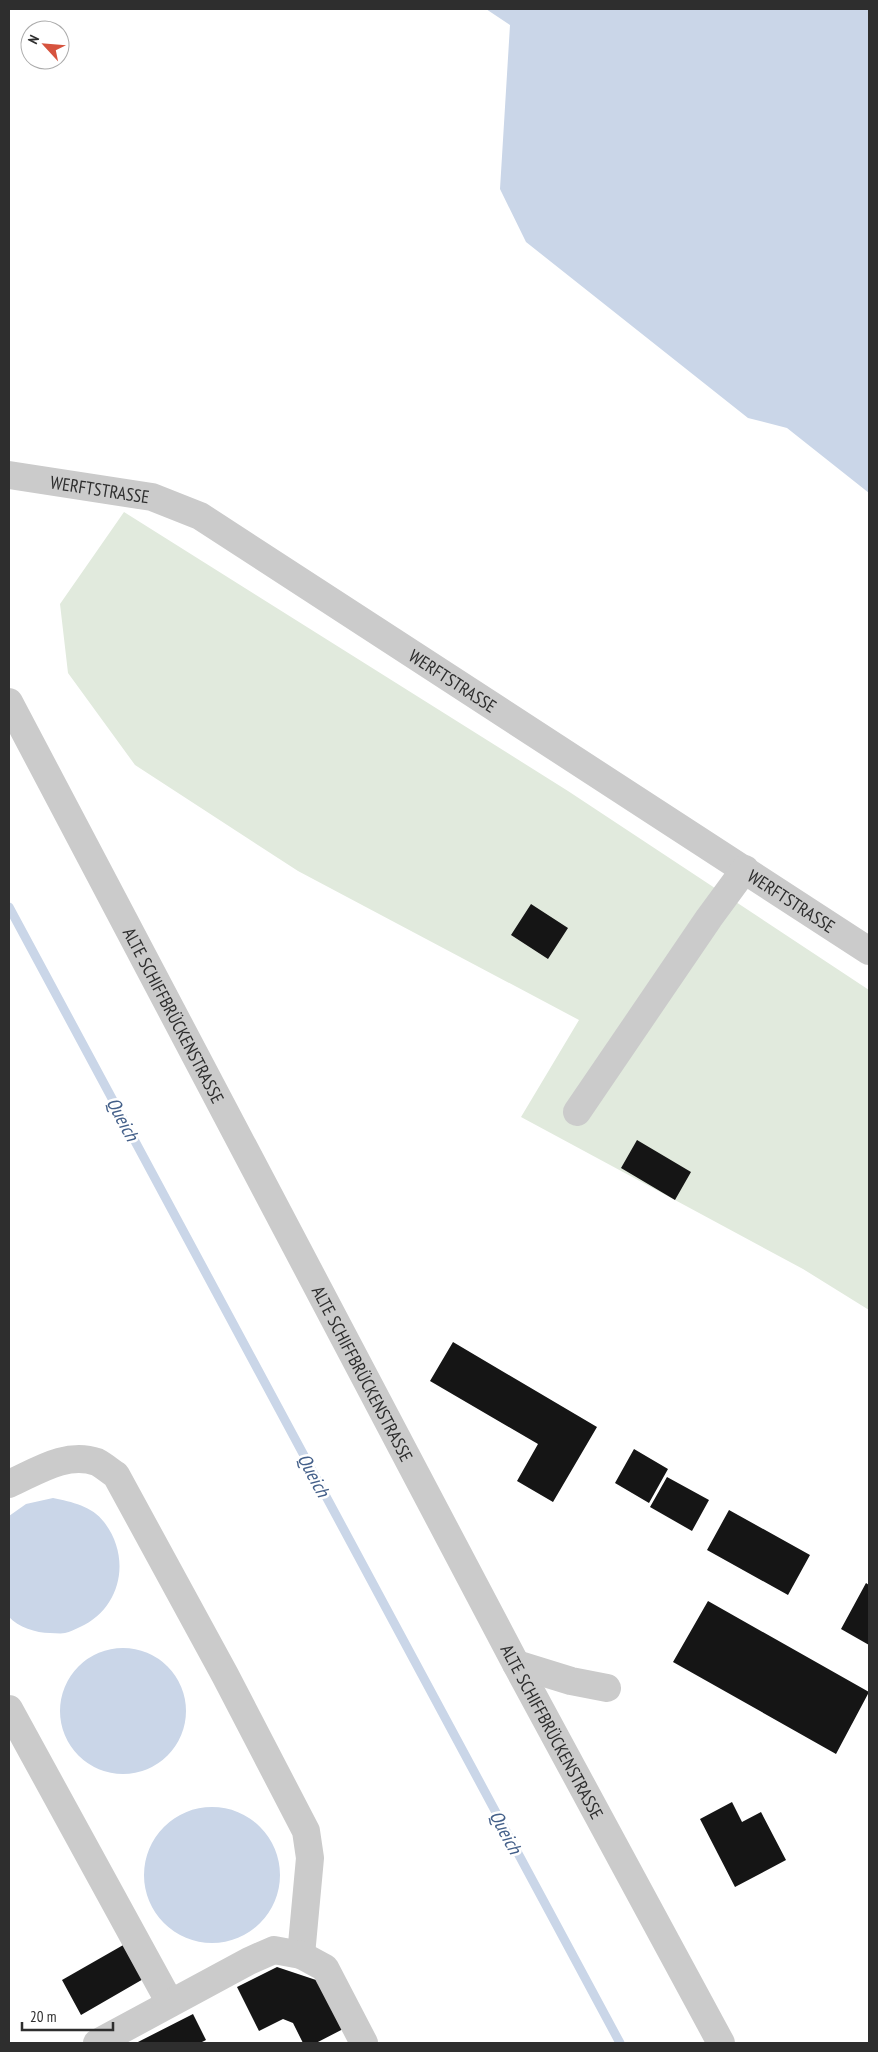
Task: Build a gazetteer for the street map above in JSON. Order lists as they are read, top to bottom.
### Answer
{
  "streets": {
    "street": ["WERFTSTRASSE", "ALTE SCHIFFBRÜCKENSTRASSE"]
  },
  "water": ["Queich"],
  "scale_bar": "20 m",
  "north": "top left"
}
